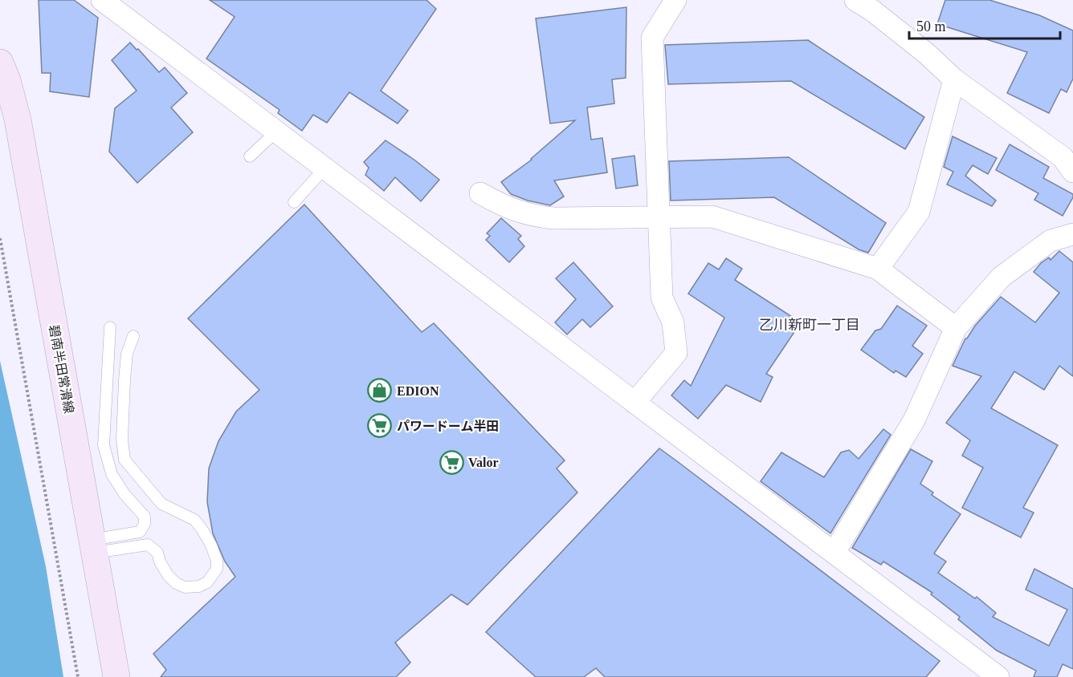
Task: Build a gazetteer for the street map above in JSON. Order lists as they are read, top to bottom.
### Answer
{
  "streets": {
    "main road": ["碧南半田常滑線"]
  },
  "districts": ["乙川新町一丁目"],
  "places": {
    "shop": ["EDION"],
    "supermarket": ["パワードーム半田", "Valor"]
  },
  "scale_bar": "50 m"
}
